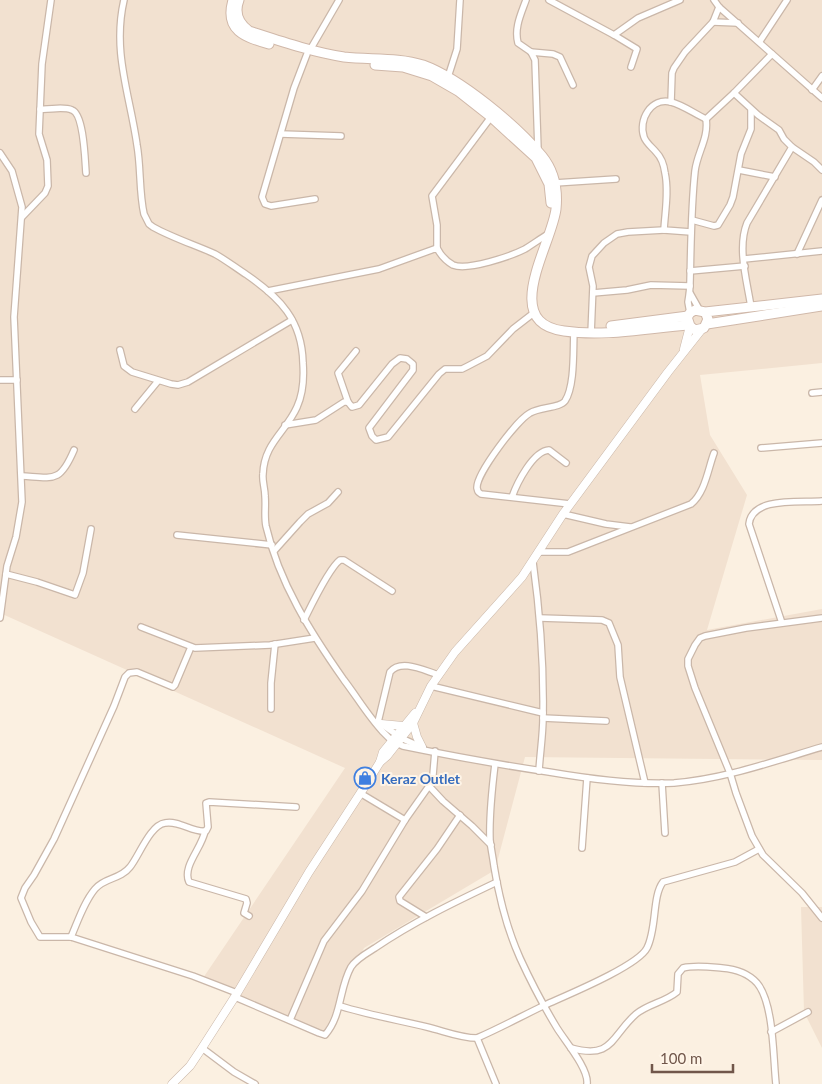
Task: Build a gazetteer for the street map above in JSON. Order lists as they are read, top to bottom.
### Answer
{
  "places": {
    "shop": ["Keraz Outlet"]
  },
  "scale_bar": "100 m"
}
